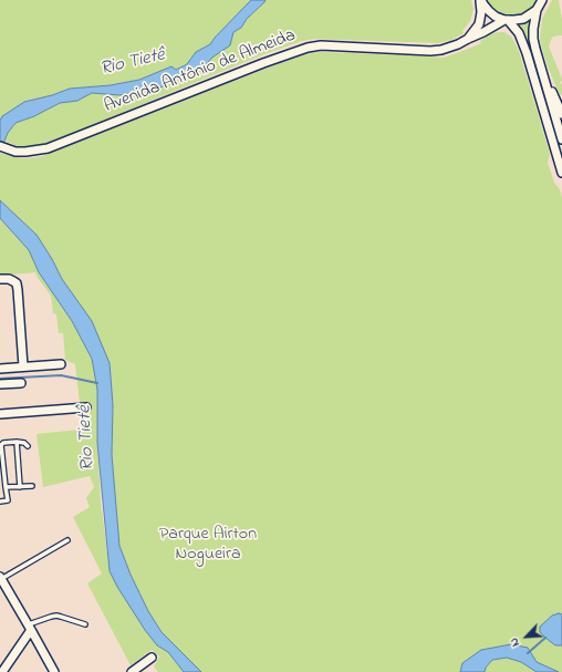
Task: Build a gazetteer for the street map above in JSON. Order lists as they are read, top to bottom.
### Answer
{
  "streets": {
    "street": ["Avenida Antônio de Almeida"]
  },
  "water": ["Rio Tietê"],
  "parks": ["Parque Airton Nogueira"],
  "north": "bottom left"
}
